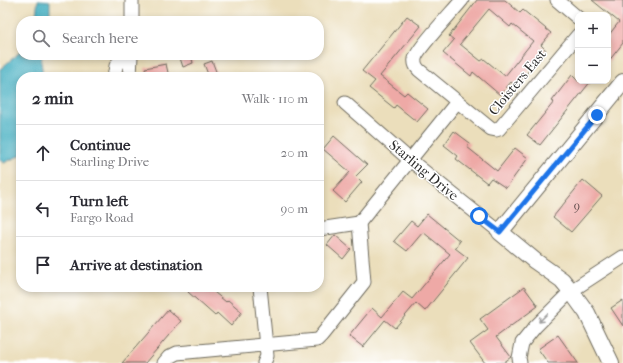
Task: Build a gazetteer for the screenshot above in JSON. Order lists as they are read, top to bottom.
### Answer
{
  "streets": {
    "street": ["Cloisters East", "Starling Drive"]
  },
  "house_numbers": ["9"],
  "page": {
    "map_buttons": ["+", "−"],
    "search": "Search here",
    "heading": ["2 min", "Walk · 110 m"],
    "list": [
      ["Continue", "Starling Drive", "20 m"],
      ["Turn left", "Fargo Road", "90 m"],
      "Arrive at destination"
    ]
  }
}
